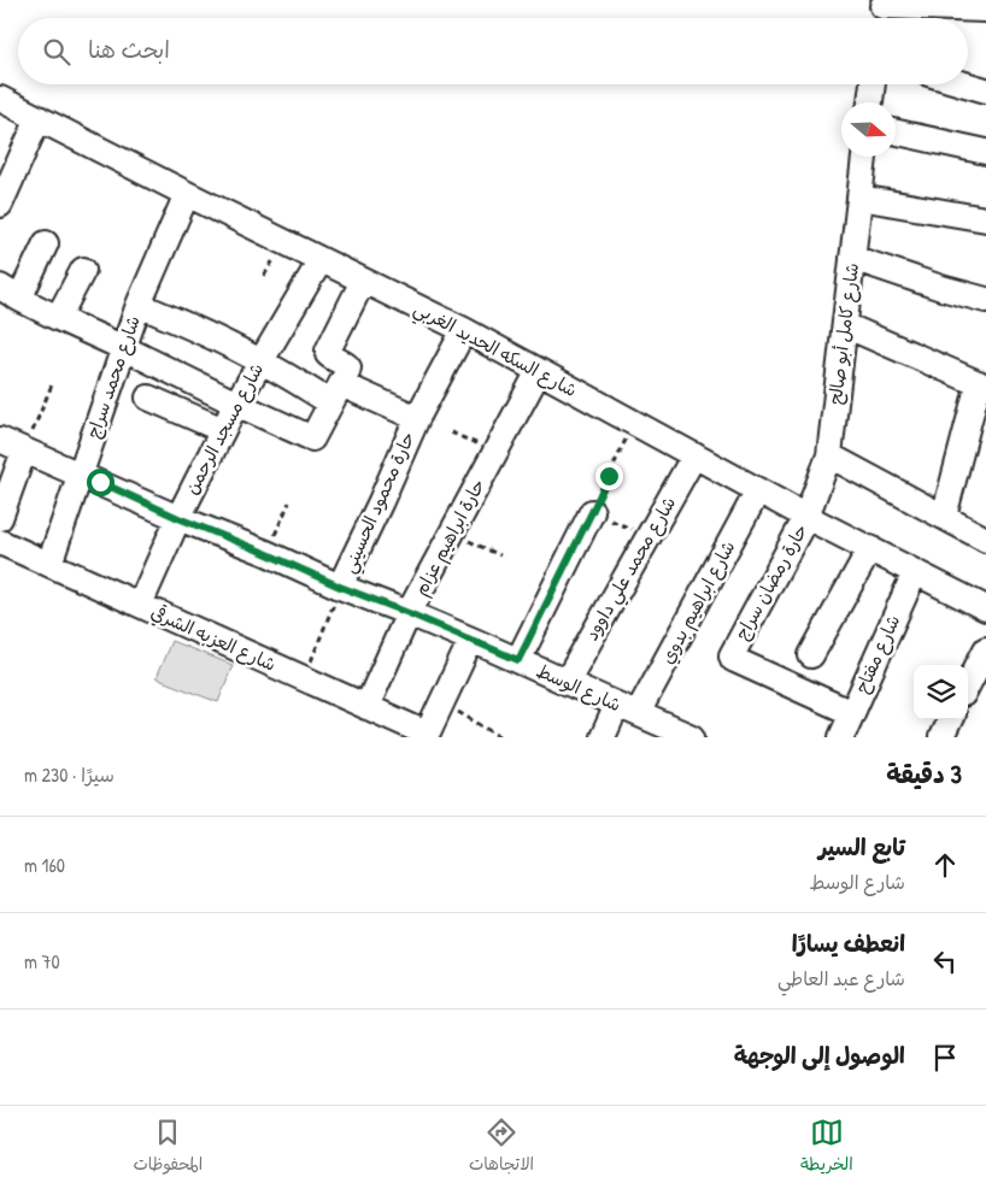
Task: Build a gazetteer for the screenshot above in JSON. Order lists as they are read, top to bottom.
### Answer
{
  "streets": {
    "street": [
      "شارع كامل أبو صالح",
      "شارع السكه الحديد الغربي",
      "شارع محمد سراج",
      "شارع مسجد الرحمن",
      "حارة محمود الحسيني",
      "حارة ابراهيم عزام",
      "شارع محمد علي داوود",
      "حارة رمضان سراج",
      "شارع ابراهيم بدوي",
      "شارع العزبه الشرقي",
      "شارع مفتاح",
      "شارع الوسط"
    ]
  },
  "crossings": [
    ["شارع كامل أبو صالح", "شارع السكه الحديد الغربي"],
    ["شارع كامل أبو صالح", "حارة رمضان سراج"],
    ["شارع السكه الحديد الغربي", "شارع محمد سراج"],
    ["شارع السكه الحديد الغربي", "شارع مسجد الرحمن"],
    ["شارع السكه الحديد الغربي", "حارة محمود الحسيني"],
    ["شارع السكه الحديد الغربي", "حارة ابراهيم عزام"],
    ["شارع السكه الحديد الغربي", "شارع محمد علي داوود"],
    ["شارع السكه الحديد الغربي", "حارة رمضان سراج"],
    ["شارع السكه الحديد الغربي", "شارع ابراهيم بدوي"],
    ["شارع السكه الحديد الغربي", "شارع مفتاح"],
    ["شارع محمد سراج", "شارع العزبه الشرقي"],
    ["شارع محمد سراج", "شارع الوسط"],
    ["شارع مسجد الرحمن", "شارع العزبه الشرقي"],
    ["شارع مسجد الرحمن", "شارع الوسط"],
    ["حارة محمود الحسيني", "شارع العزبه الشرقي"],
    ["حارة محمود الحسيني", "شارع الوسط"],
    ["حارة ابراهيم عزام", "شارع العزبه الشرقي"],
    ["حارة ابراهيم عزام", "شارع الوسط"],
    ["شارع محمد علي داوود", "شارع الوسط"],
    ["حارة رمضان سراج", "شارع مفتاح"],
    ["شارع ابراهيم بدوي", "شارع الوسط"]
  ],
  "north": "right",
  "page": {
    "search": "ابحث هنا",
    "heading": ["3 دقيقة", "سيرًا · 230 m"],
    "list": [
      ["تابع السير", "شارع الوسط", "160 m"],
      ["انعطف يسارًا", "شارع عبد العاطي", "70 m"],
      "الوصول إلى الوجهة"
    ],
    "nav": ["الخريطة", "الاتجاهات", "المحفوظات"]
  }
}
